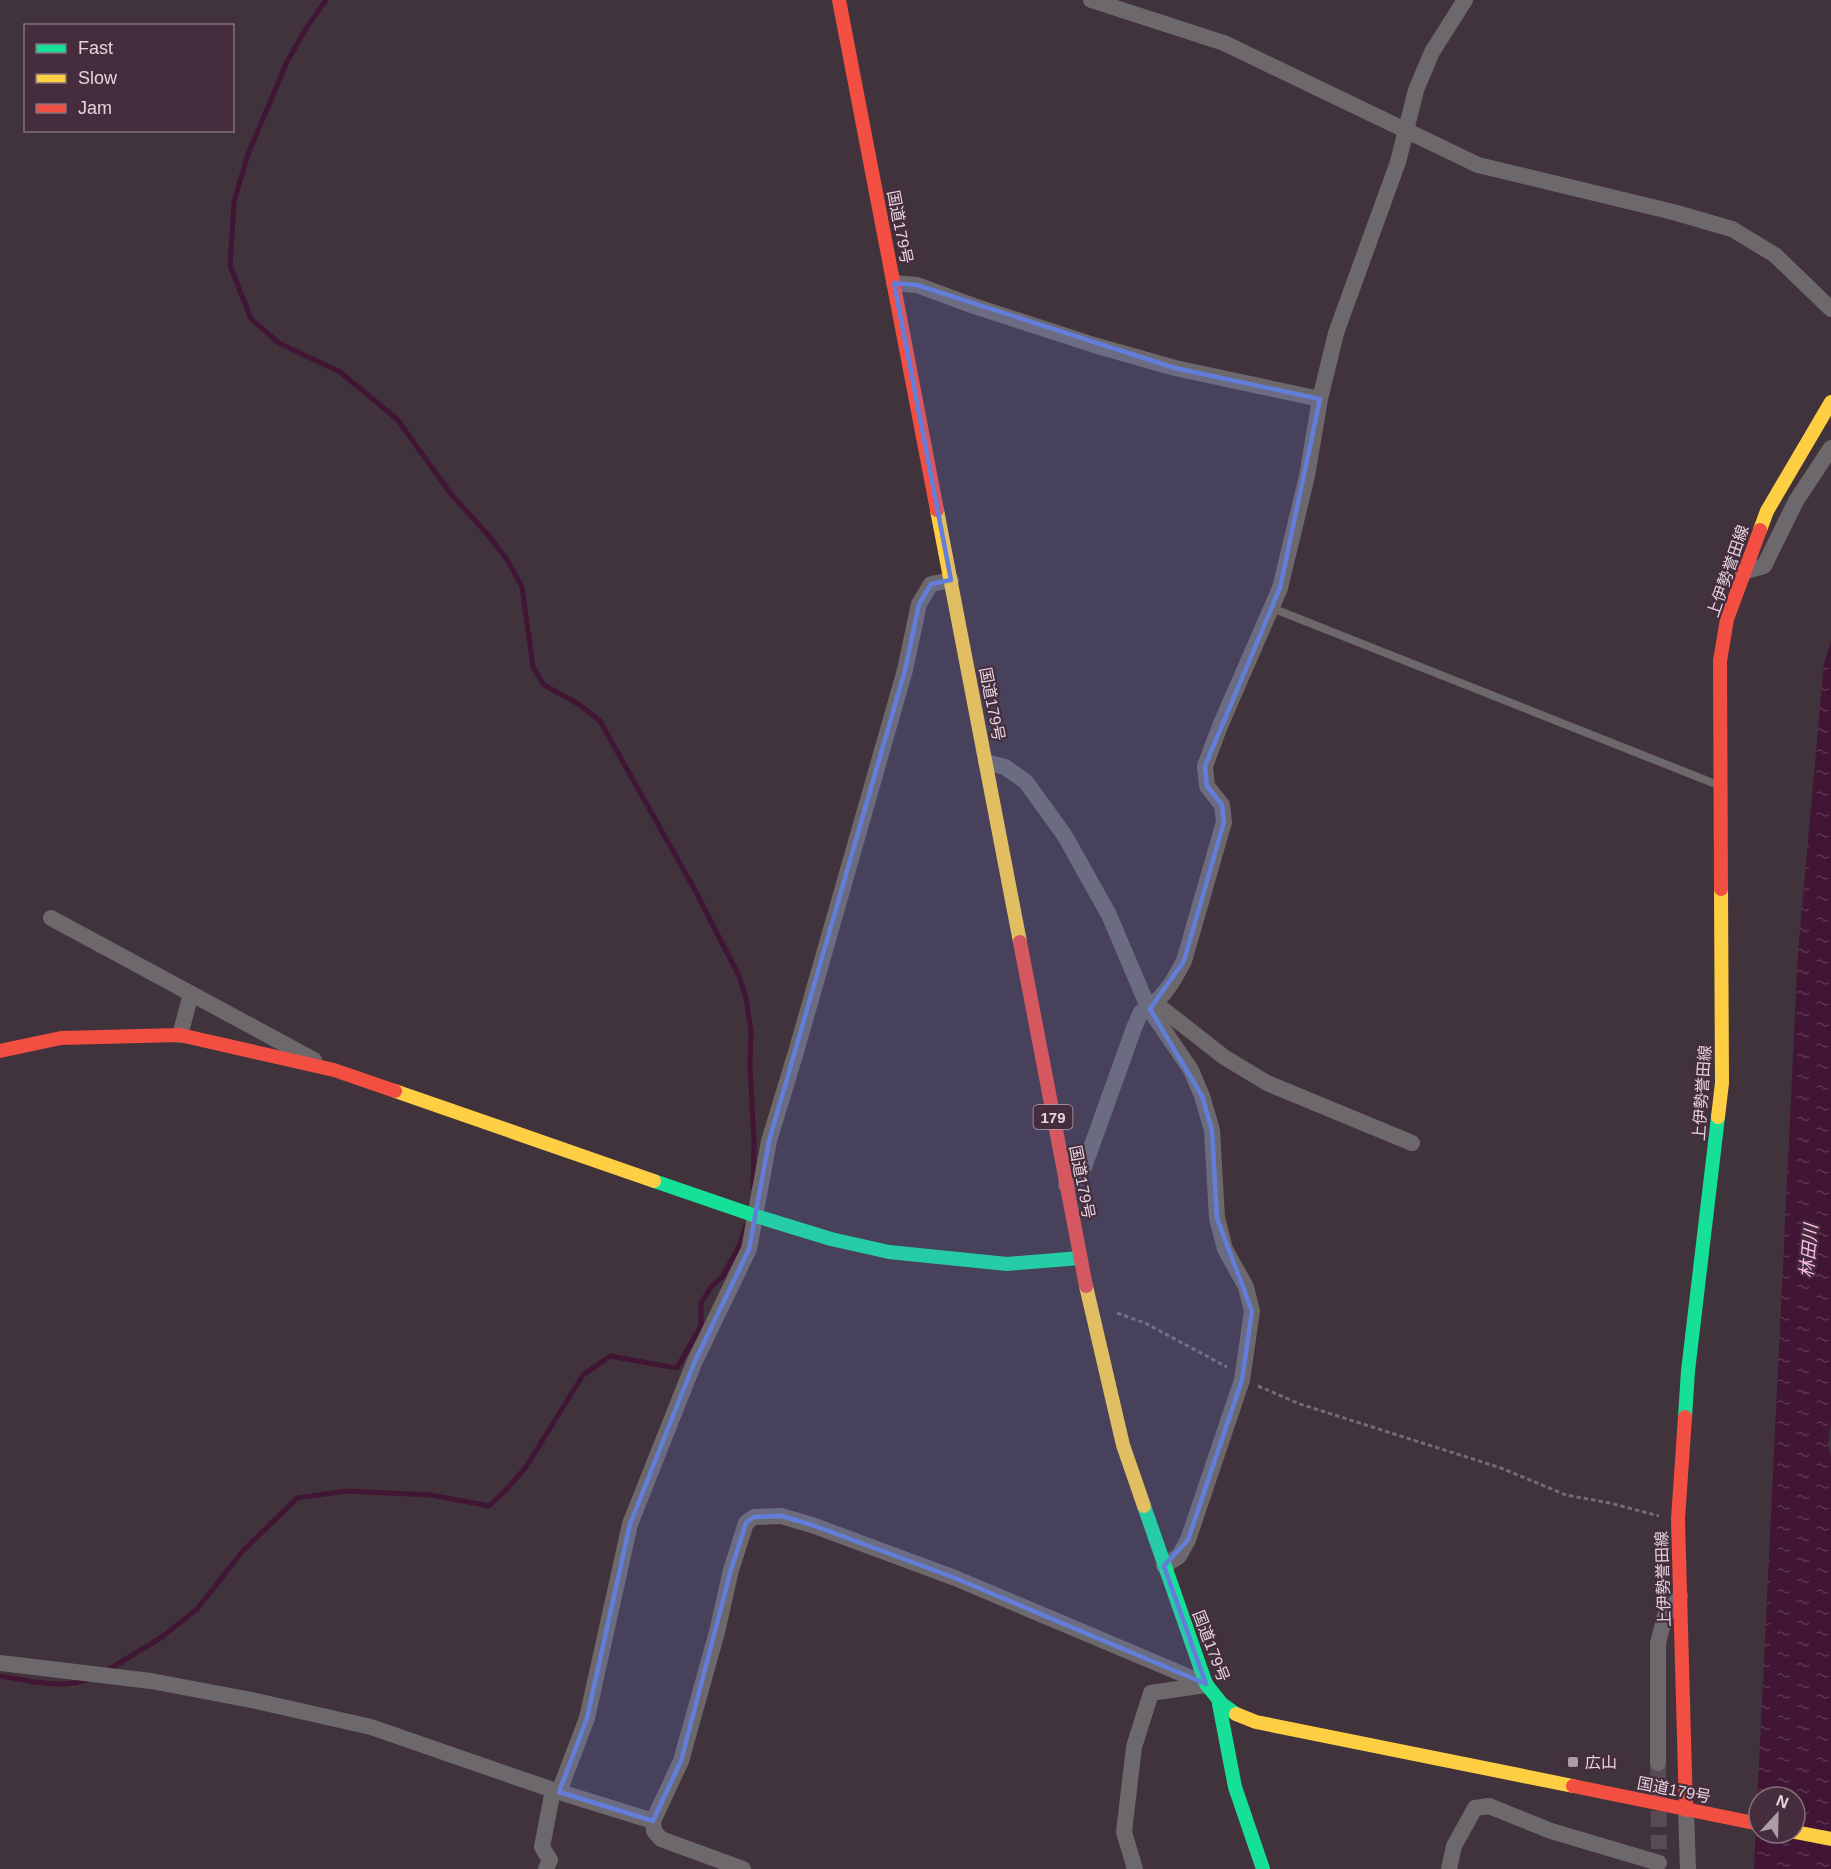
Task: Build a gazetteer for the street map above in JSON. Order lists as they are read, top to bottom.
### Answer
{
  "streets": {
    "main road": ["国道179号", "上伊勢誉田線", "179"]
  },
  "crossings": [
    ["国道179号", "上伊勢誉田線"]
  ],
  "water": ["林田川"],
  "places": {
    "transit": ["広山"]
  },
  "legend": ["Fast", "Slow", "Jam"],
  "north": "top"
}
